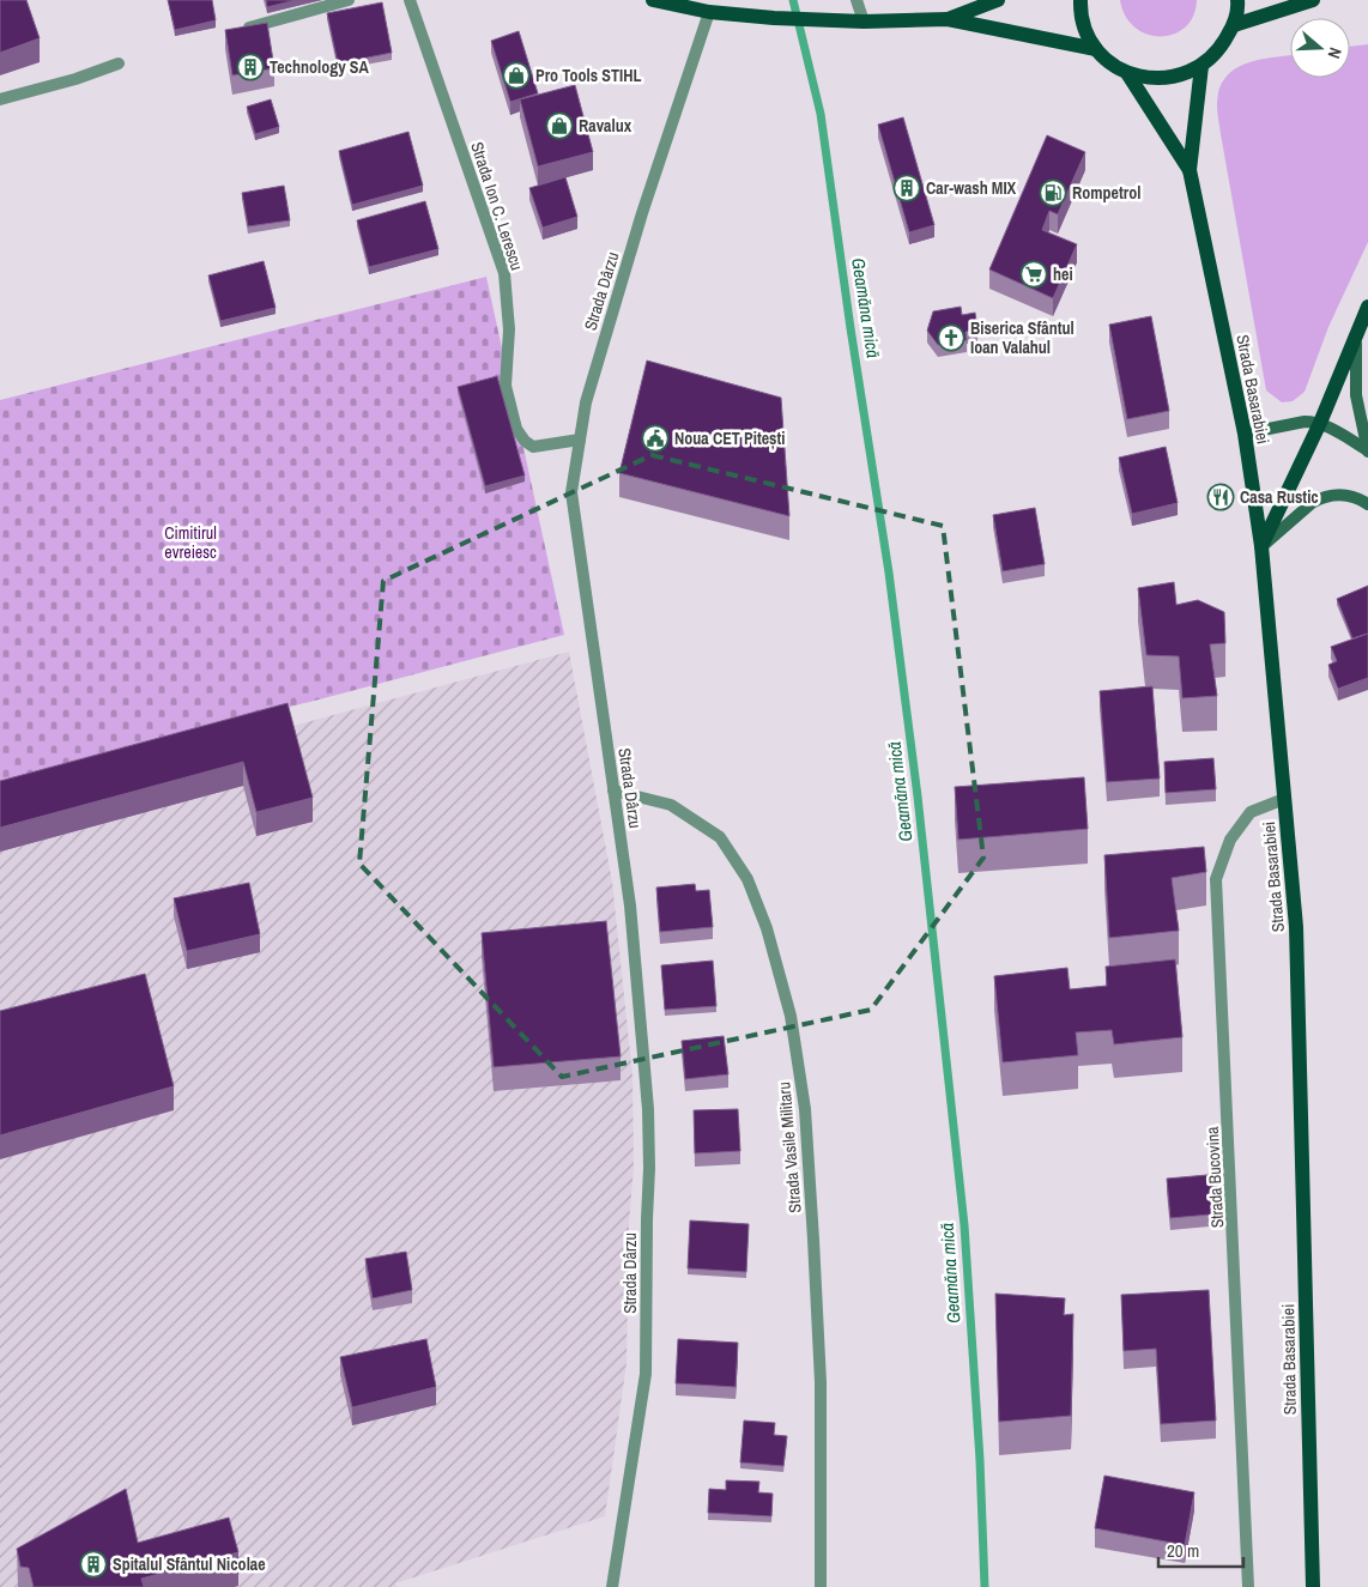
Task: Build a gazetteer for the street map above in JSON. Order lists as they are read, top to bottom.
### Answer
{
  "streets": {
    "main road": ["Strada Basarabiei"],
    "street": [
      "Strada Ion C. Lerescu",
      "Strada Dârzu",
      "Strada Vasile Militaru",
      "Strada Bucovina"
    ]
  },
  "crossings": [
    ["Strada Ion C. Lerescu", "Strada Dârzu"],
    ["Strada Dârzu", "Strada Vasile Militaru"],
    ["Strada Basarabiei", "Strada Bucovina"]
  ],
  "water": ["Geamăna mică"],
  "parks": ["Cimitirul evreiesc"],
  "places": {
    "building": ["Technology SA", "Car-wash MIX", "Spitalul Sfântul Nicolae"],
    "shop": ["Pro Tools STIHL", "Ravalux"],
    "fuel station": ["Rompetrol"],
    "supermarket": ["hei"],
    "church": ["Biserica Sfântul Ioan Valahul"],
    "public building": ["Noua CET Pitești"],
    "restaurant": ["Casa Rustic"]
  },
  "scale_bar": "20 m",
  "north": "right"
}
